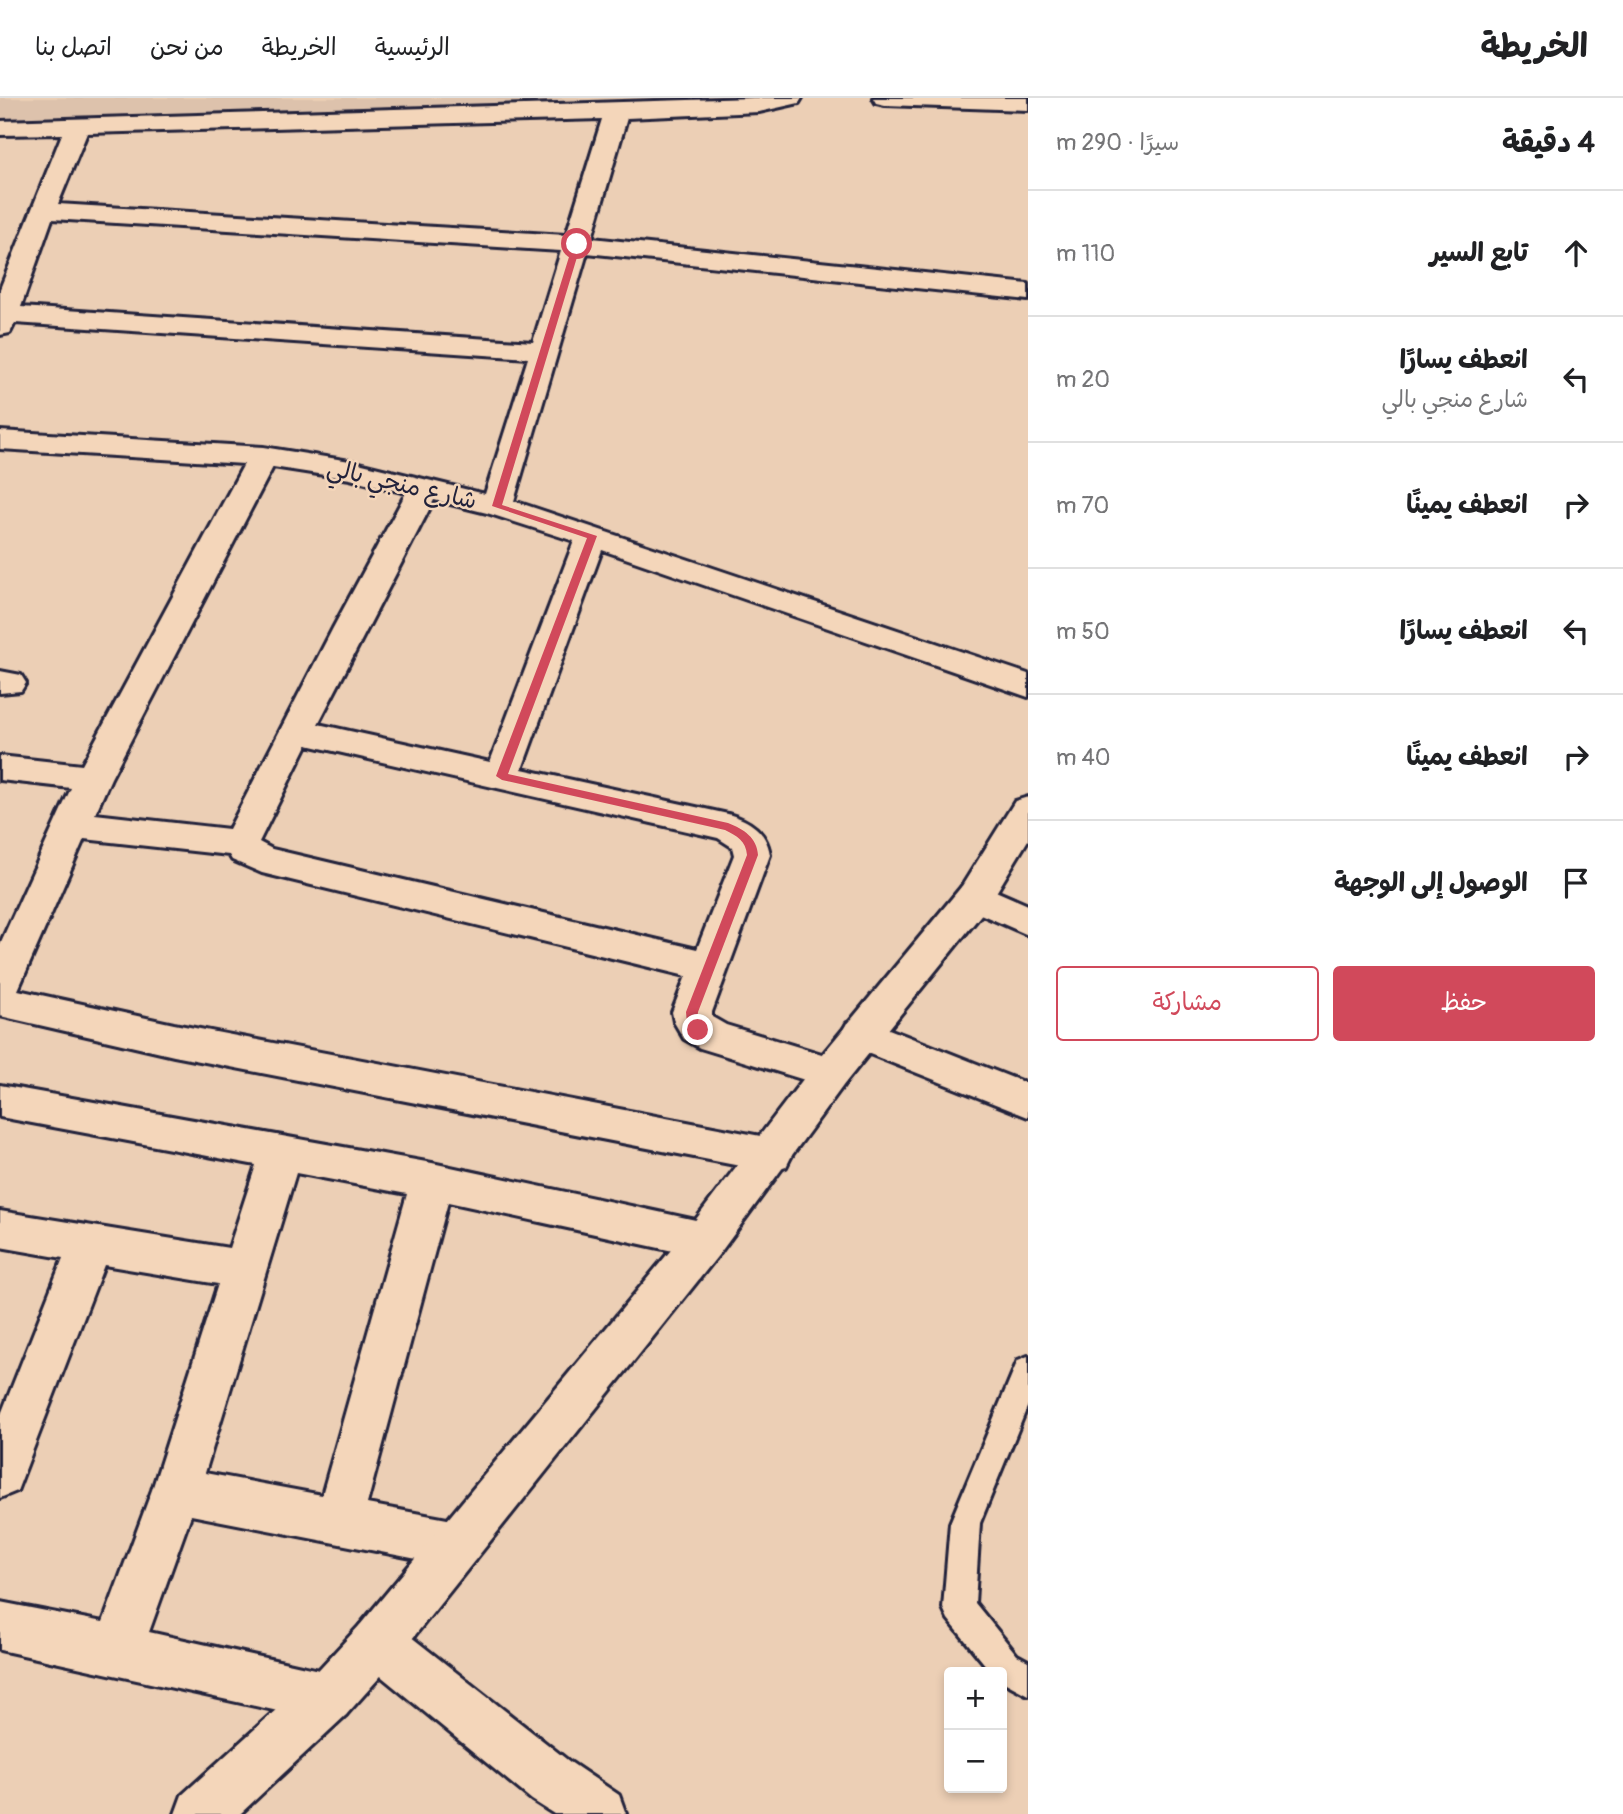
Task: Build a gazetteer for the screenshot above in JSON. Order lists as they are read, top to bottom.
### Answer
{
  "streets": {
    "street": ["شارع منجي بالي"]
  },
  "page": {
    "header": "الخريطة",
    "nav": [
      "الرئيسية",
      "الخريطة",
      "من نحن",
      "اتصل بنا"
    ],
    "heading": ["4 دقيقة", "سيرًا · 290 m"],
    "list": [
      ["تابع السير", "110 m"],
      ["انعطف يسارًا", "شارع منجي بالي", "20 m"],
      ["انعطف يمينًا", "70 m"],
      ["انعطف يسارًا", "50 m"],
      ["انعطف يمينًا", "40 m"],
      "الوصول إلى الوجهة"
    ],
    "buttons": ["حفظ", "مشاركة"],
    "map_buttons": ["+", "−"]
  }
}
